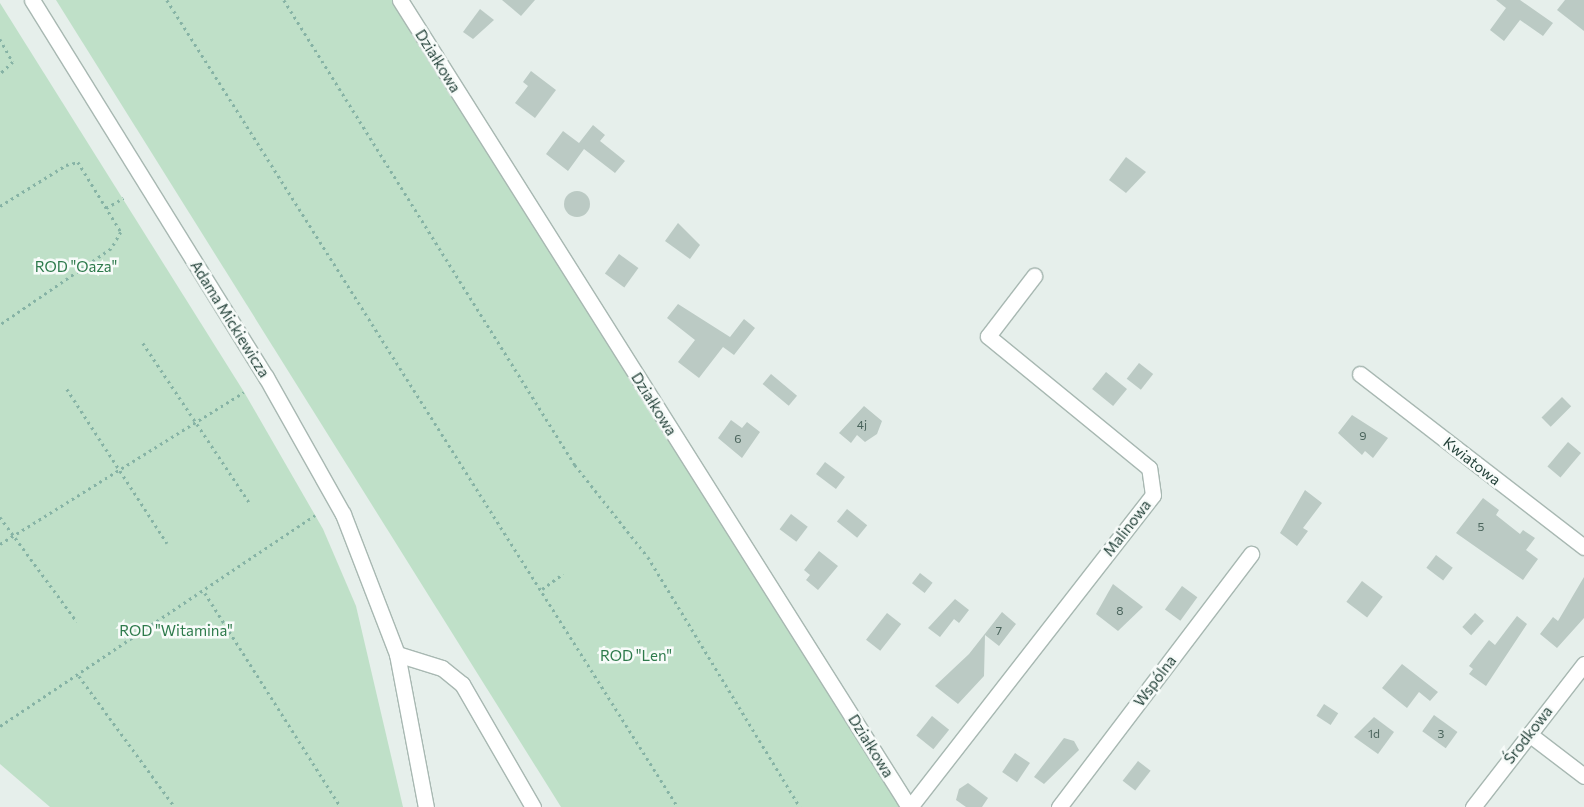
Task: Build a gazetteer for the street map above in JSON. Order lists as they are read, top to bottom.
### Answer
{
  "streets": {
    "street": [
      "Działkowa",
      "Adama Mickiewicza",
      "Kwiatowa",
      "Malinowa",
      "Wspólna",
      "Środkowa"
    ]
  },
  "crossings": [
    ["Działkowa", "Malinowa"]
  ],
  "parks": ["ROD \"Oaza\"", "ROD \"Witamina\"", "ROD \"Len\""],
  "house_numbers": [
    "4j",
    "9",
    "6",
    "5",
    "8",
    "7",
    "1d",
    "3"
  ]
}
